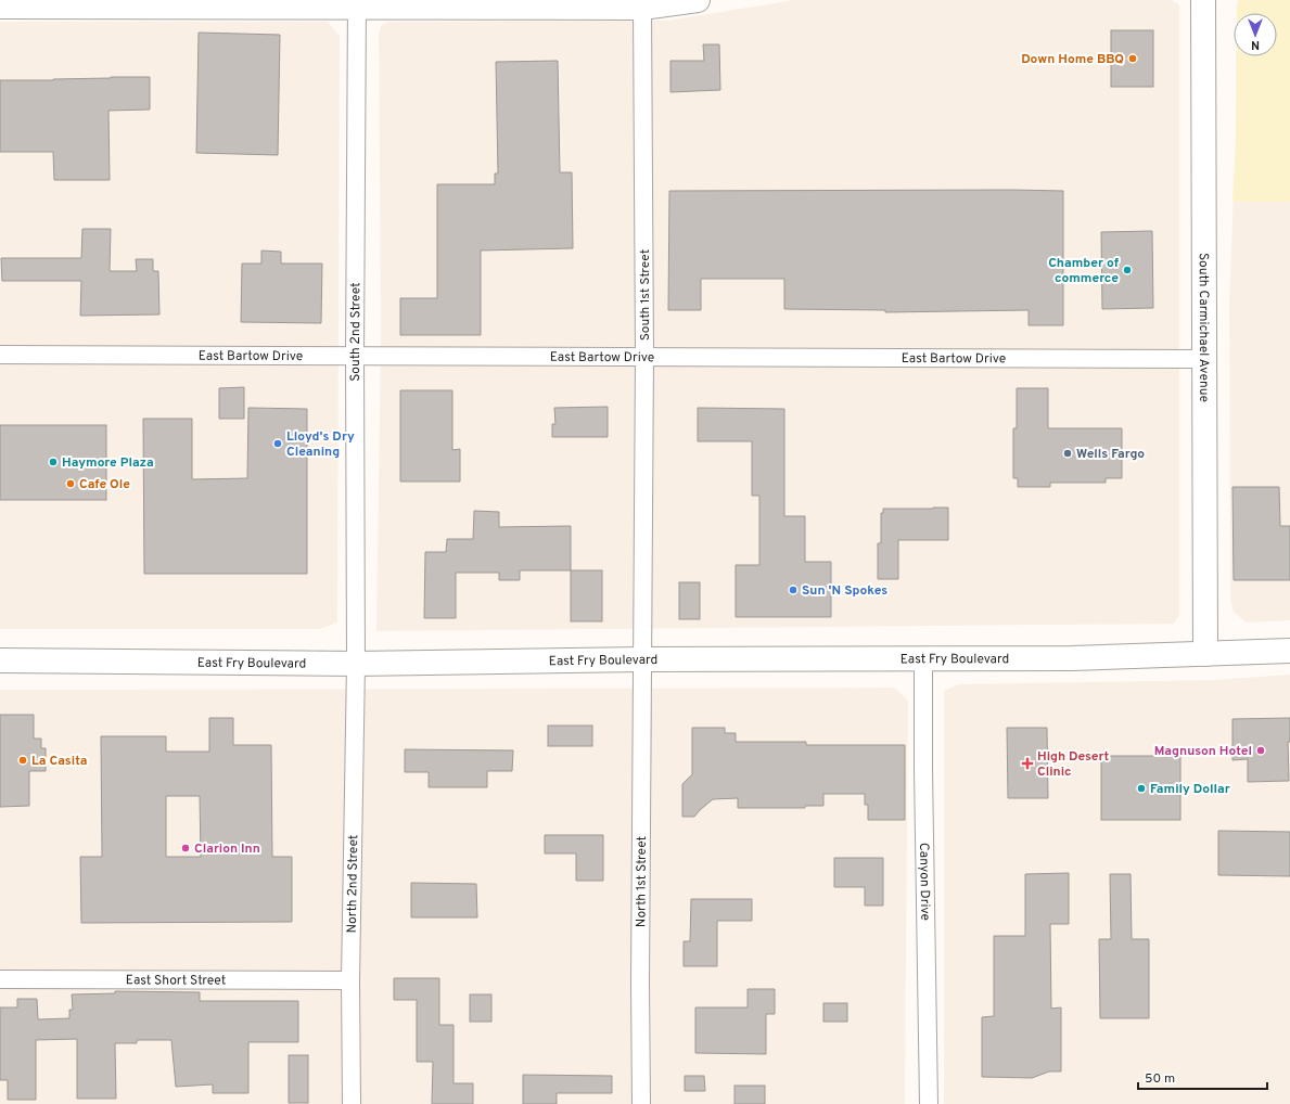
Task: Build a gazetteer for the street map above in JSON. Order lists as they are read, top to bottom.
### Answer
{
  "streets": {
    "street": [
      "South 1st Street",
      "South Carmichael Avenue",
      "South 2nd Street",
      "East Bartow Drive",
      "East Fry Boulevard",
      "North 1st Street",
      "Canyon Drive",
      "North 2nd Street",
      "East Short Street"
    ]
  },
  "crossings": [
    ["South 1st Street", "East Bartow Drive"],
    ["South 1st Street", "East Fry Boulevard"],
    ["South 1st Street", "North 1st Street"],
    ["South Carmichael Avenue", "East Bartow Drive"],
    ["South Carmichael Avenue", "East Fry Boulevard"],
    ["South 2nd Street", "East Bartow Drive"],
    ["South 2nd Street", "East Fry Boulevard"],
    ["South 2nd Street", "North 2nd Street"],
    ["East Fry Boulevard", "North 1st Street"],
    ["East Fry Boulevard", "Canyon Drive"],
    ["East Fry Boulevard", "North 2nd Street"],
    ["North 2nd Street", "East Short Street"]
  ],
  "places": {
    "other": [
      "Down Home BBQ",
      "Chamber of commerce",
      "Lloyd's Dry Cleaning",
      "Wells Fargo",
      "Haymore Plaza",
      "Cafe Ole",
      "Sun 'N Spokes",
      "Magnuson Hotel",
      "La Casita",
      "Family Dollar",
      "Clarion Inn"
    ],
    "health": ["High Desert Clinic"]
  },
  "scale_bar": "50 m",
  "north": "bottom"
}
